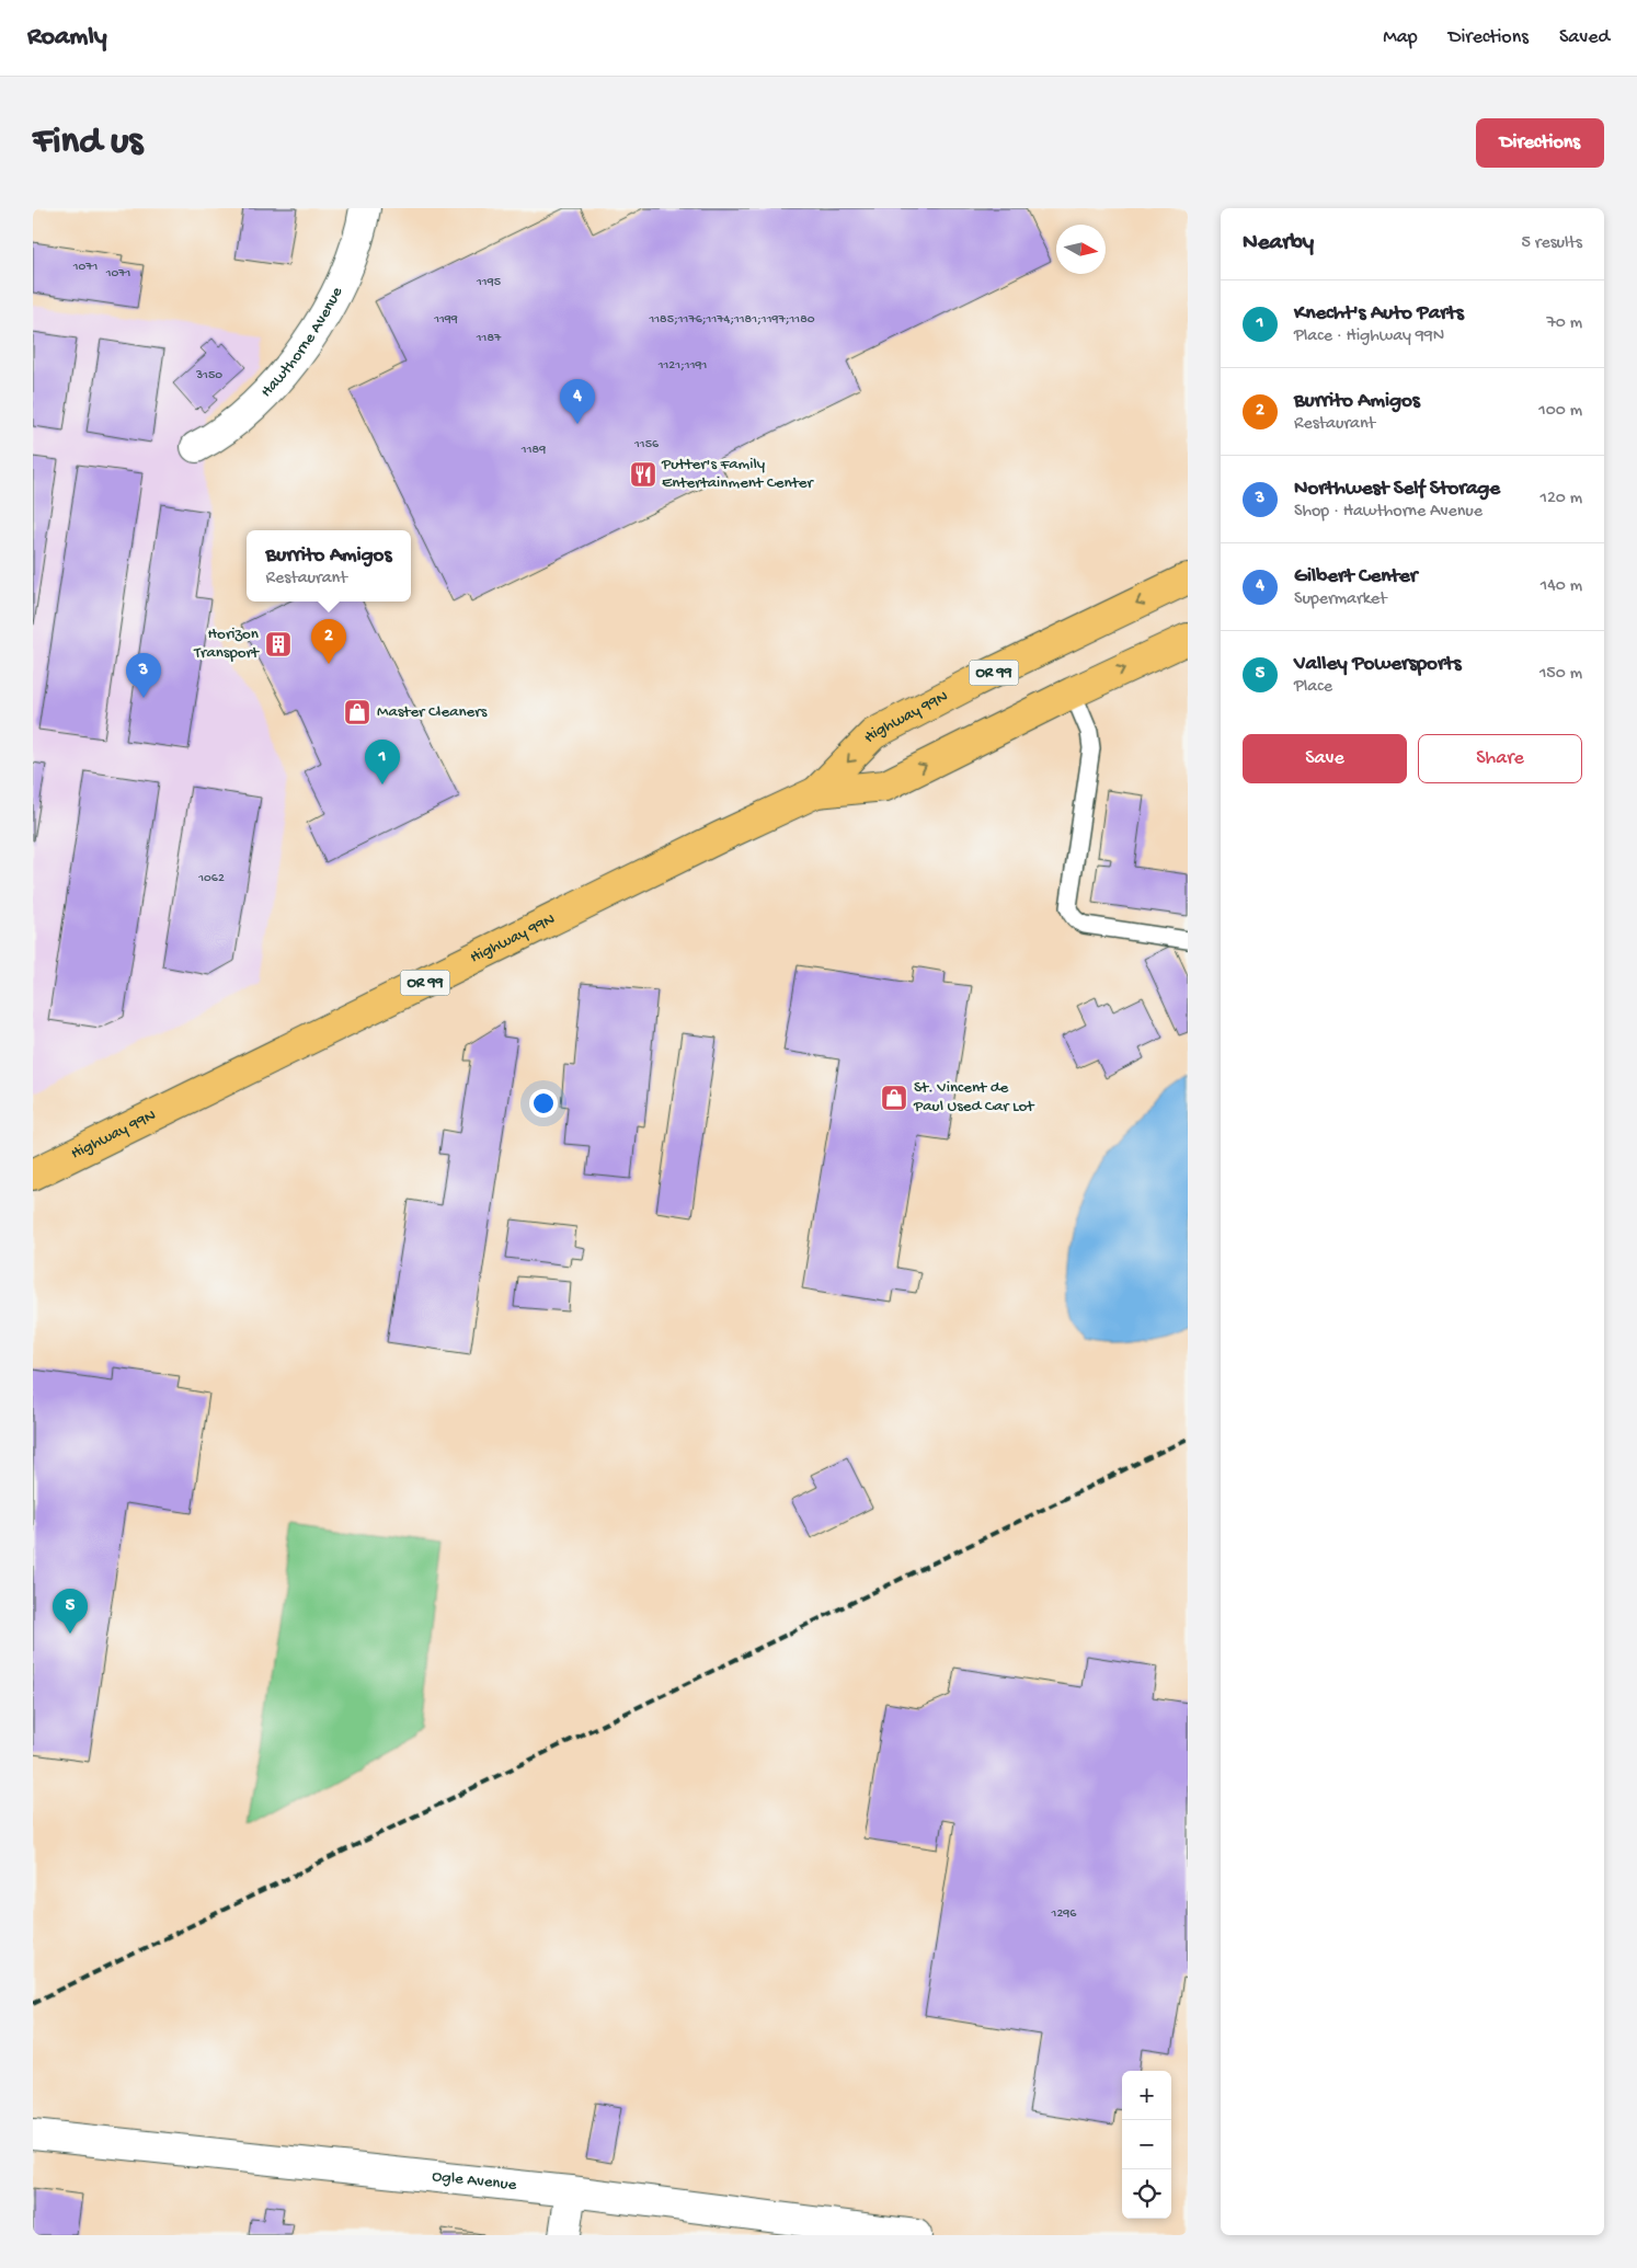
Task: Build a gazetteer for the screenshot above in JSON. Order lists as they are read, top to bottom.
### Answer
{
  "streets": {
    "main road": ["OR 99", "Highway 99N"],
    "street": ["Hawthorne Avenue", "Ogle Avenue"]
  },
  "places": {
    "restaurant": ["Putter's Family Entertainment Center"],
    "building": ["Horizon Transport"],
    "shop": ["Master Cleaners", "St. Vincent de Paul Used Car Lot"]
  },
  "house_numbers": [
    "1071",
    "1071",
    "1195",
    "1199",
    "1185;1176;1174;1181;1197;1180",
    "1187",
    "1121;1191",
    "3150",
    "1156",
    "1189",
    "1062",
    "1296"
  ],
  "north": "right",
  "page": {
    "header": "Roamly",
    "nav": ["Map", "Directions", "Saved"],
    "buttons": [
      "Directions",
      ["Save", "Share"]
    ],
    "title": "Find us",
    "heading": ["Nearby", "5 results"],
    "list": [
      {
        "mark": "1",
        "name": "Knecht's Auto Parts",
        "note": "Place · Highway 99N",
        "value": "70 m"
      },
      {
        "mark": "2",
        "name": "Burrito Amigos",
        "note": "Restaurant",
        "value": "100 m"
      },
      {
        "mark": "3",
        "name": "Northwest Self Storage",
        "note": "Shop · Hawthorne Avenue",
        "value": "120 m"
      },
      {
        "mark": "4",
        "name": "Gilbert Center",
        "note": "Supermarket",
        "value": "140 m"
      },
      {
        "mark": "5",
        "name": "Valley Powersports",
        "note": "Place",
        "value": "150 m"
      }
    ],
    "pins": [
      "4",
      "2",
      "3",
      "1",
      "5"
    ],
    "popup": ["Burrito Amigos", "Restaurant"],
    "map_buttons": ["+", "−"]
  }
}
